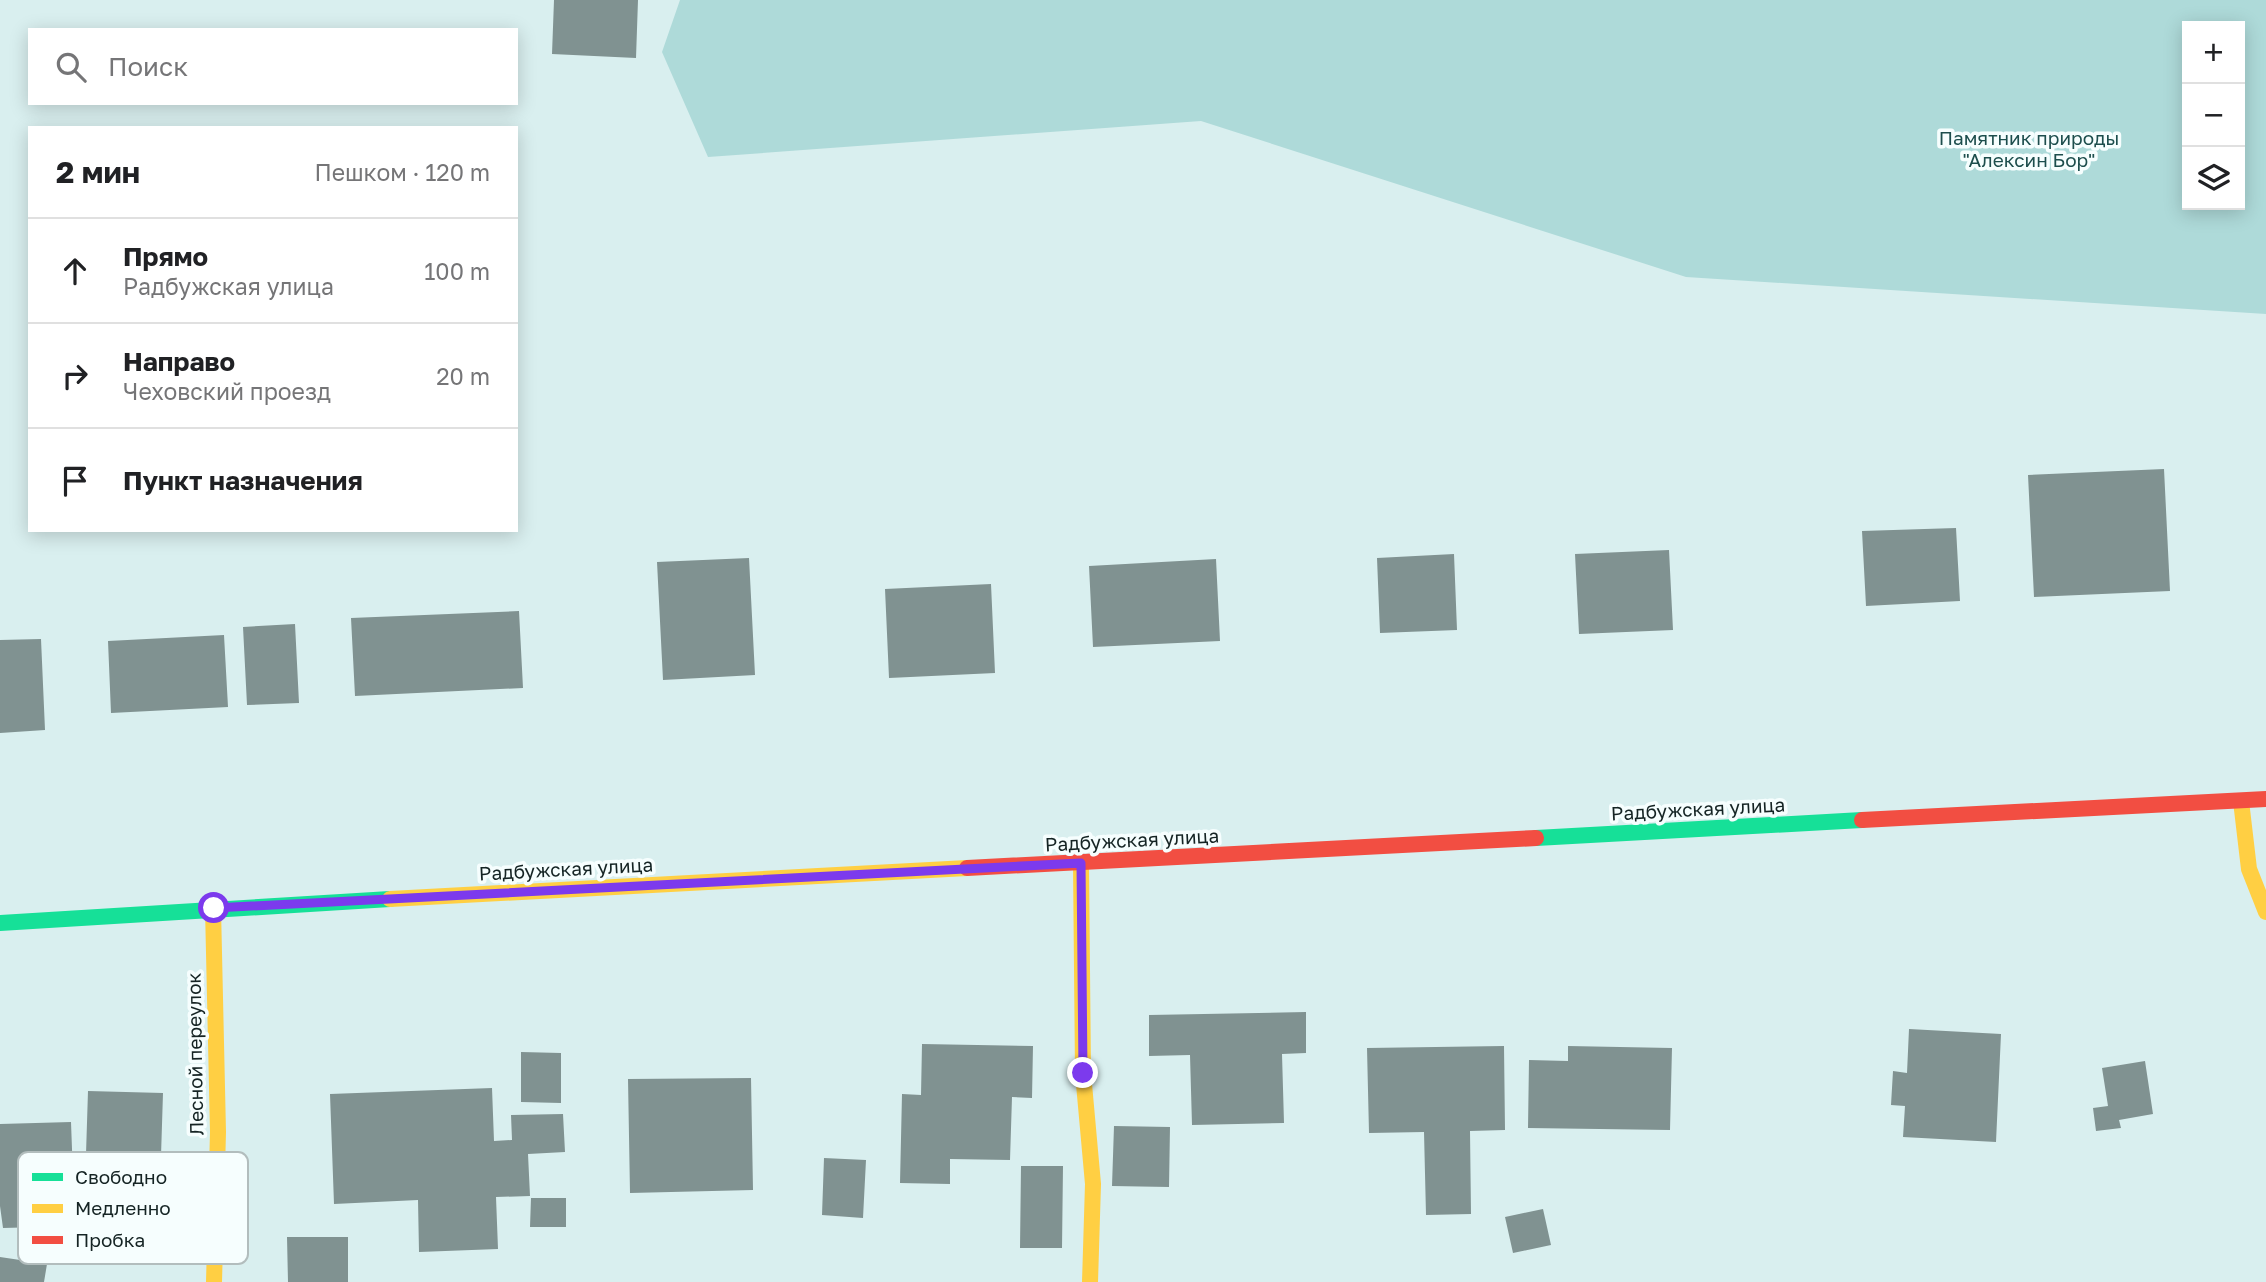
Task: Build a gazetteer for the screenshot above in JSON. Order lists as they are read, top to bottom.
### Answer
{
  "streets": {
    "main road": ["Радбужская улица", "Лесной переулок"]
  },
  "crossings": [
    ["Радбужская улица", "Лесной переулок"]
  ],
  "parks": ["Памятник природы \"Алексин Бор\""],
  "legend": ["Свободно", "Медленно", "Пробка"],
  "page": {
    "map_buttons": ["+", "−"],
    "search": "Поиск",
    "heading": ["2 мин", "Пешком · 120 m"],
    "list": [
      ["Прямо", "Радбужская улица", "100 m"],
      ["Направо", "Чеховский проезд", "20 m"],
      "Пункт назначения"
    ]
  }
}
